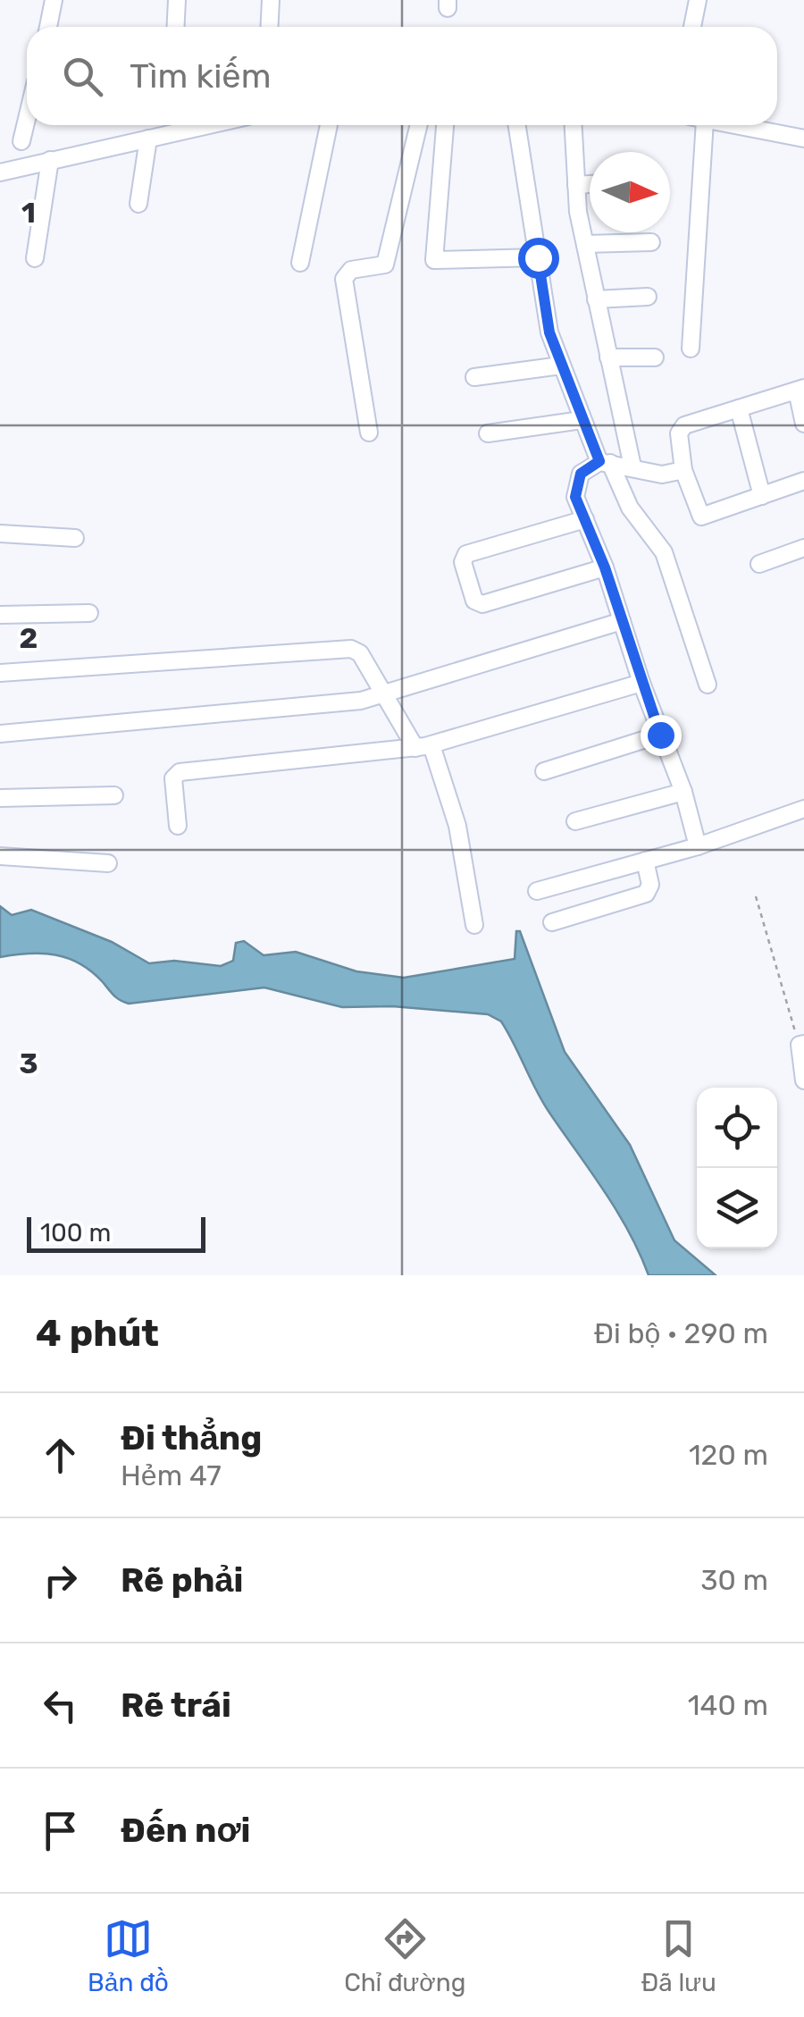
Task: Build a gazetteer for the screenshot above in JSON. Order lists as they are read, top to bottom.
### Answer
{
  "scale_bar": "100 m",
  "north": "right",
  "page": {
    "search": "Tìm kiếm",
    "scale": "100 m",
    "heading": ["4 phút", "Đi bộ · 290 m"],
    "list": [
      ["Đi thẳng", "Hẻm 47", "120 m"],
      ["Rẽ phải", "30 m"],
      ["Rẽ trái", "140 m"],
      "Đến nơi"
    ],
    "nav": ["Bản đồ", "Chỉ đường", "Đã lưu"]
  },
  "grid": {
    "rows": ["1", "2", "3"]
  }
}
